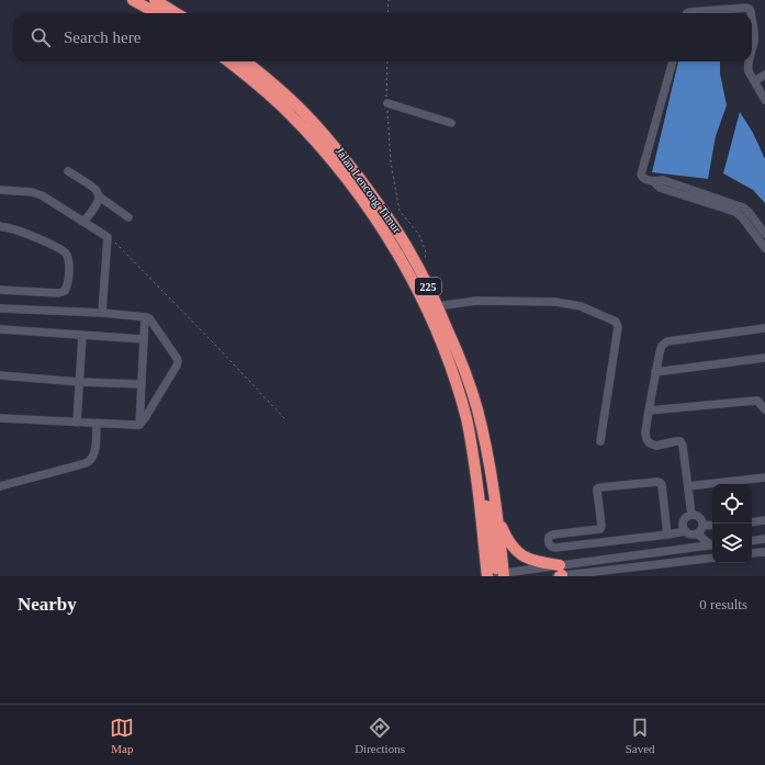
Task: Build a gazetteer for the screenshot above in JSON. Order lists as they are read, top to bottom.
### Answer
{
  "streets": {
    "highway": ["Jalan Lencong Timur", "225"]
  },
  "page": {
    "search": "Search here",
    "heading": ["Nearby", "0 results"],
    "nav": ["Map", "Directions", "Saved"]
  }
}
